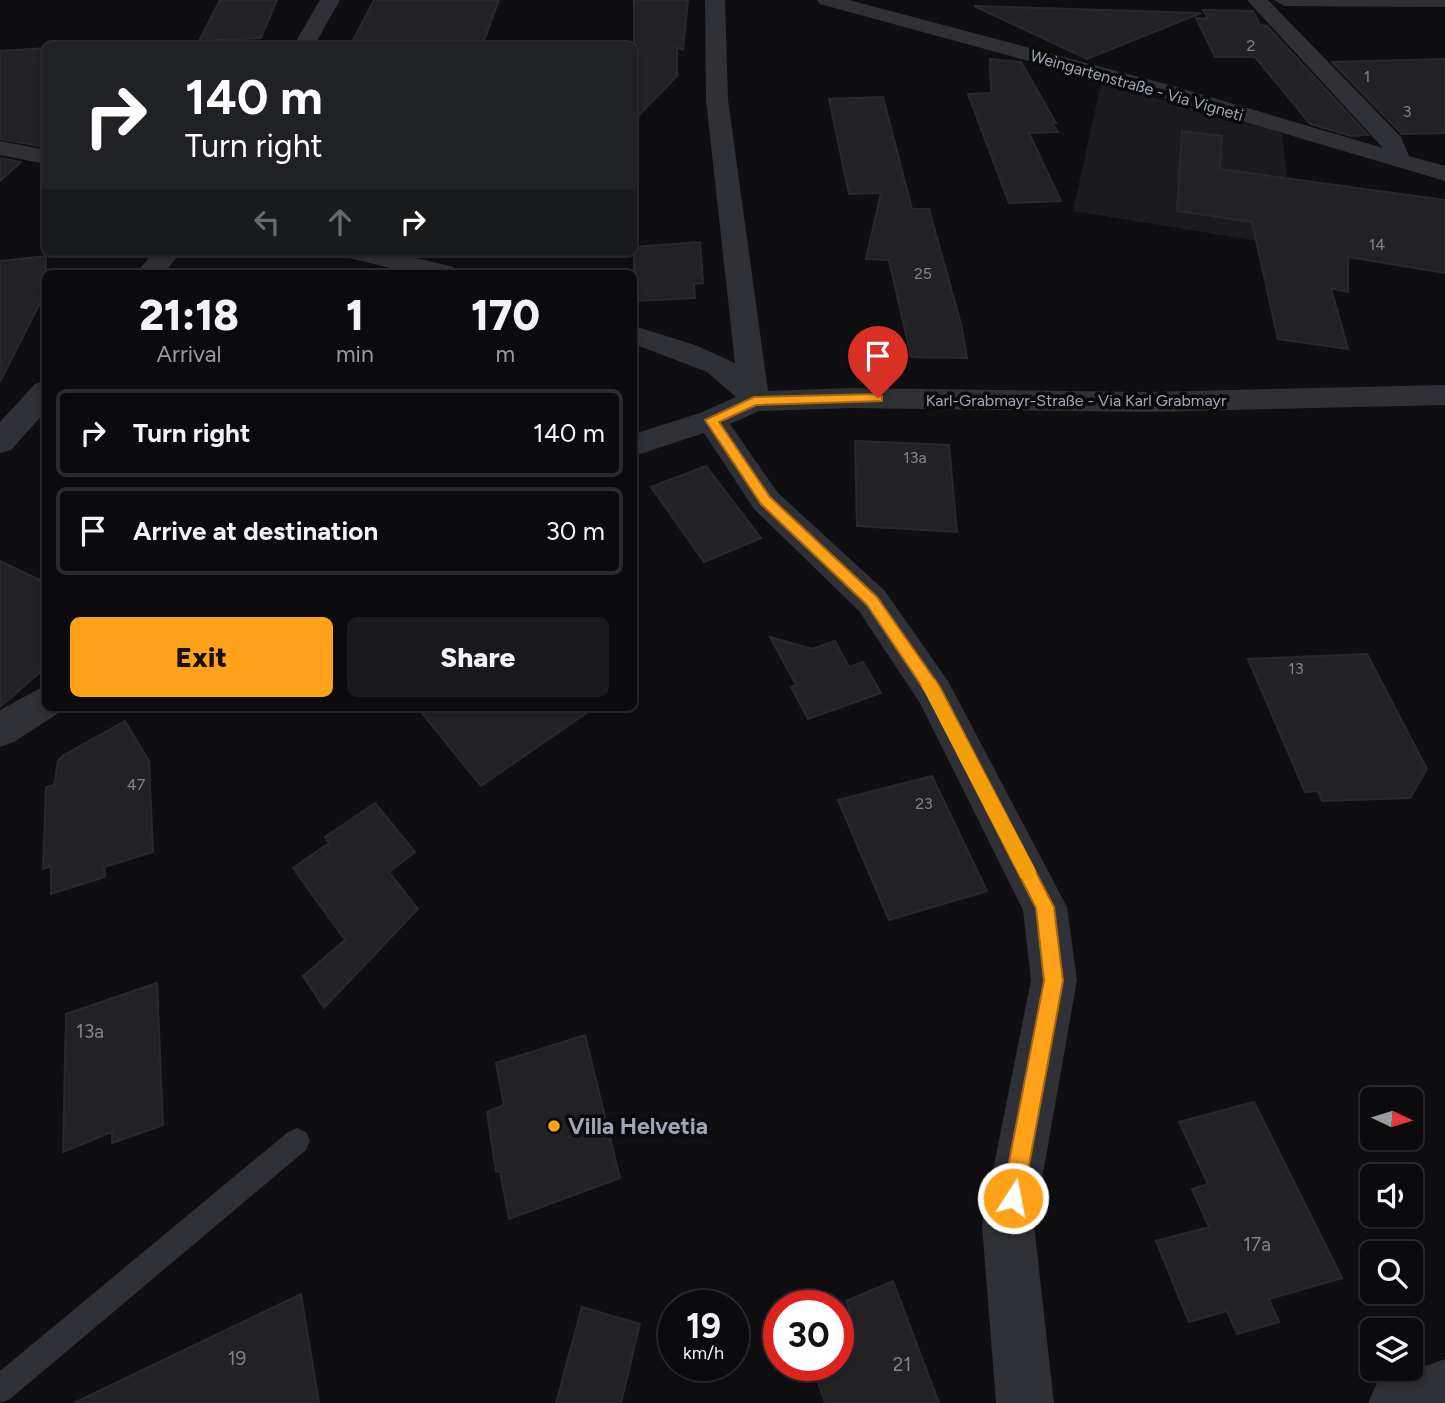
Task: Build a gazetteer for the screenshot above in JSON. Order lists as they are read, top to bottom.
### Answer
{
  "streets": {
    "street": ["Weingartenstraße - Via Vigneti", "Karl-Grabmayr-Straße - Via Karl Grabmayr"]
  },
  "places": ["Villa Helvetia"],
  "house_numbers": [
    "2",
    "1",
    "3",
    "14",
    "25",
    "13a",
    "13",
    "47",
    "23",
    "13a",
    "17a",
    "19",
    "21"
  ],
  "north": "right",
  "page": {
    "turn": ["140 m", "Turn right"],
    "eta": [
      "21:18",
      "Arrival",
      "1",
      "min",
      "170",
      "m"
    ],
    "list": [
      {
        "name": "Turn right",
        "value": "140 m"
      },
      {
        "name": "Arrive at destination",
        "value": "30 m"
      }
    ],
    "buttons": ["Exit", "Share"],
    "speed": "19 km/h",
    "limit": "30"
  }
}
